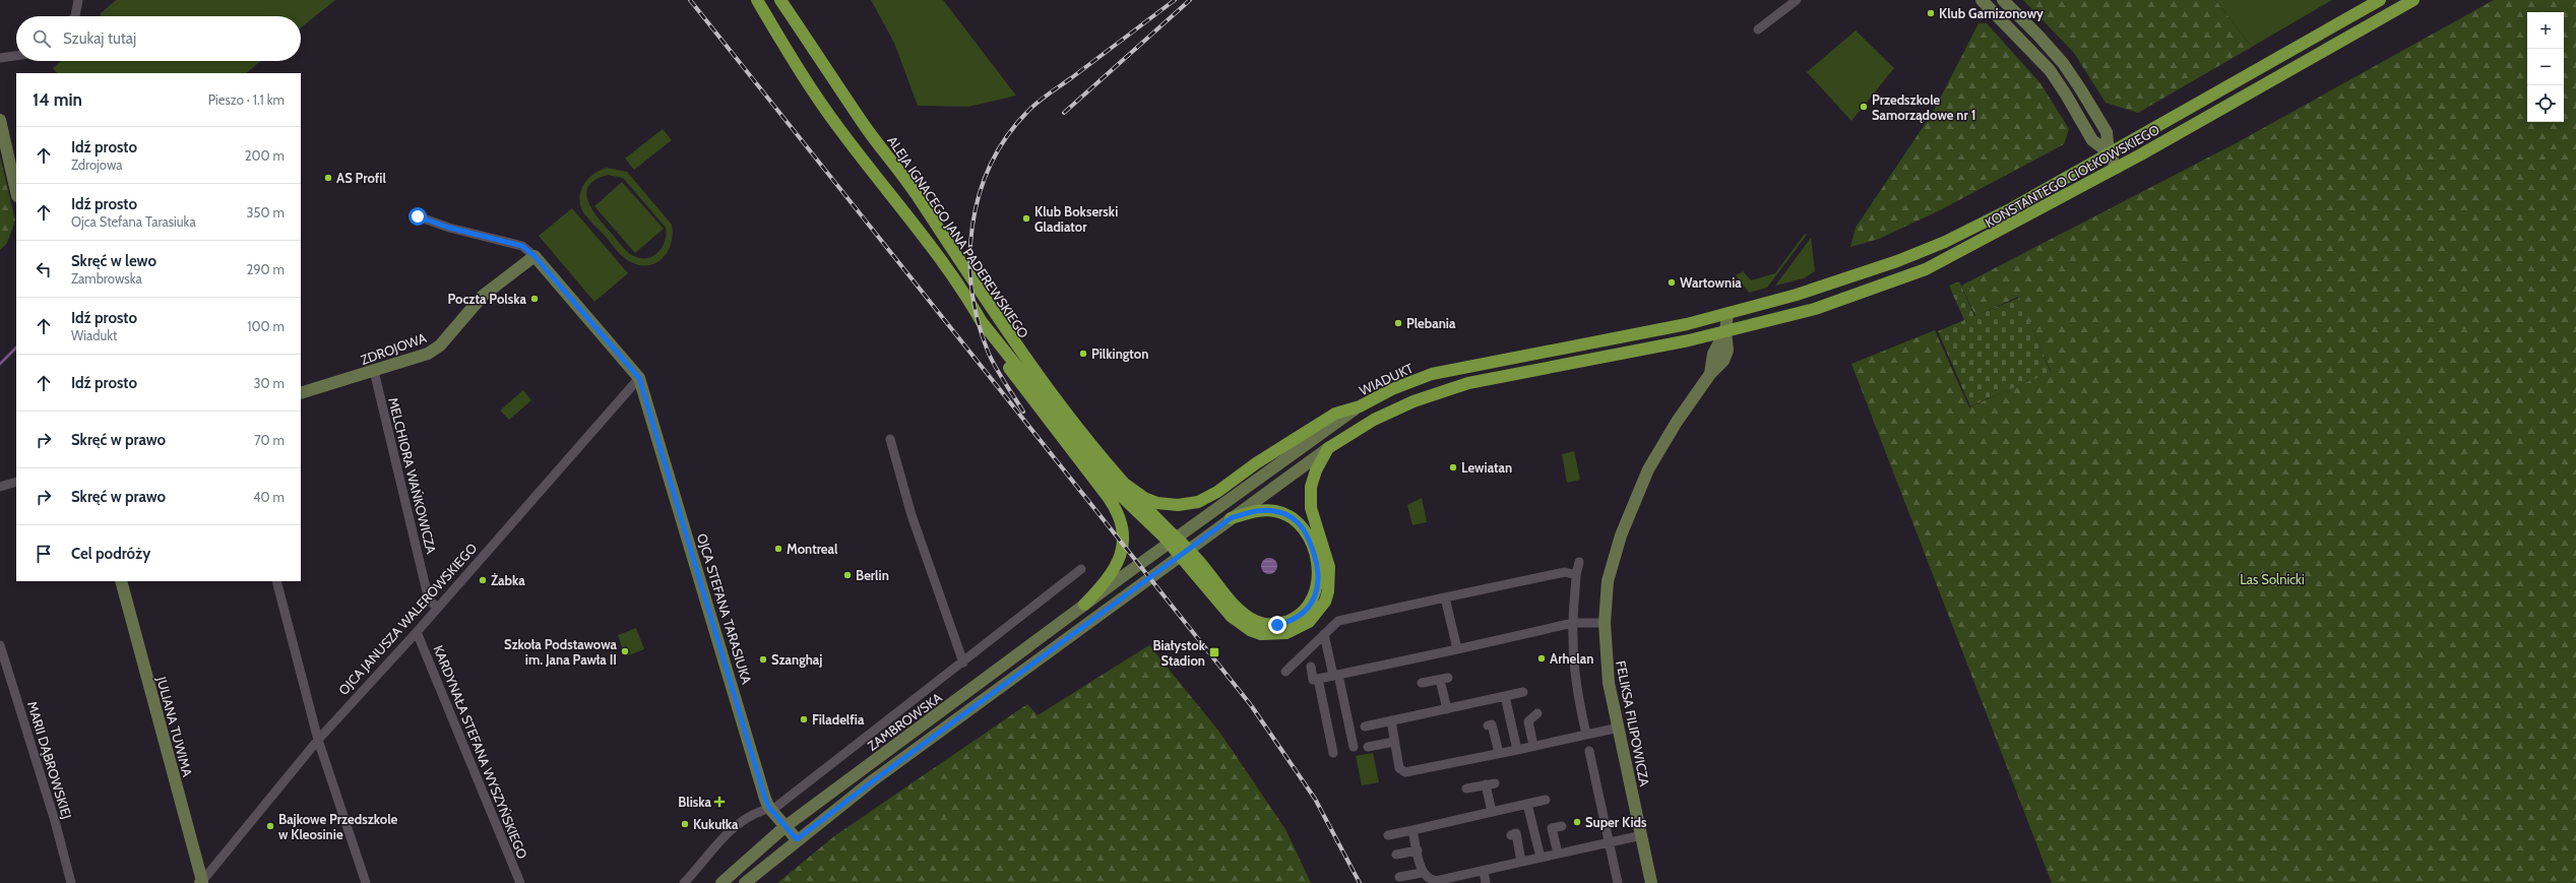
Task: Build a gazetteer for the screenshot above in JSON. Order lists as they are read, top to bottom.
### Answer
{
  "streets": {
    "main road": [
      "KONSTANTEGO CIOŁKOWSKIEGO",
      "ALEJA IGNACEGO JANA PADEREWSKIEGO",
      "ZDROJOWA",
      "WIADUKT",
      "OJCA STEFANA TARASIUKA",
      "ZAMBROWSKA",
      "FELIKSA FILIPOWICZA",
      "JULIANA TUWIMA"
    ],
    "street": [
      "MELCHIORA WAŃKOWICZA",
      "OJCA JANUSZA WALEROWSKIEGO",
      "KARDYNAŁA STEFANA WYSZYŃSKIEGO",
      "MARII DĄBROWSKIEJ"
    ]
  },
  "crossings": [
    ["KONSTANTEGO CIOŁKOWSKIEGO", "WIADUKT"],
    ["KONSTANTEGO CIOŁKOWSKIEGO", "FELIKSA FILIPOWICZA"],
    ["ZDROJOWA", "MELCHIORA WAŃKOWICZA"],
    ["WIADUKT", "ZAMBROWSKA"],
    ["WIADUKT", "FELIKSA FILIPOWICZA"],
    ["MELCHIORA WAŃKOWICZA", "OJCA JANUSZA WALEROWSKIEGO"],
    ["OJCA STEFANA TARASIUKA", "OJCA JANUSZA WALEROWSKIEGO"],
    ["OJCA STEFANA TARASIUKA", "ZAMBROWSKA"],
    ["OJCA JANUSZA WALEROWSKIEGO", "JULIANA TUWIMA"],
    ["OJCA JANUSZA WALEROWSKIEGO", "KARDYNAŁA STEFANA WYSZYŃSKIEGO"]
  ],
  "parks": ["Las Solnicki"],
  "places": {
    "other": [
      "Klub Garnizonowy",
      "Przedszkole Samorządowe nr 1",
      "AS Profil",
      "Klub Bokserski Gladiator",
      "Wartownia",
      "Poczta Polska",
      "Plebania",
      "Pilkington",
      "Lewiatan",
      "Montreal",
      "Berlin",
      "Żabka",
      "Szkoła Podstawowa im. Jana Pawła II",
      "Arhelan",
      "Szanghaj",
      "Filadelfia",
      "Super Kids",
      "Kukułka",
      "Bajkowe Przedszkole w Kleosinie"
    ],
    "transit": ["Białystok Stadion"],
    "health": ["Bliska"]
  },
  "page": {
    "map_buttons": ["+", "−"],
    "search": "Szukaj tutaj",
    "heading": ["14 min", "Pieszo · 1.1 km"],
    "list": [
      ["Idź prosto", "Zdrojowa", "200 m"],
      ["Idź prosto", "Ojca Stefana Tarasiuka", "350 m"],
      ["Skręć w lewo", "Zambrowska", "290 m"],
      ["Idź prosto", "Wiadukt", "100 m"],
      ["Idź prosto", "30 m"],
      ["Skręć w prawo", "70 m"],
      ["Skręć w prawo", "40 m"],
      "Cel podróży"
    ]
  }
}
